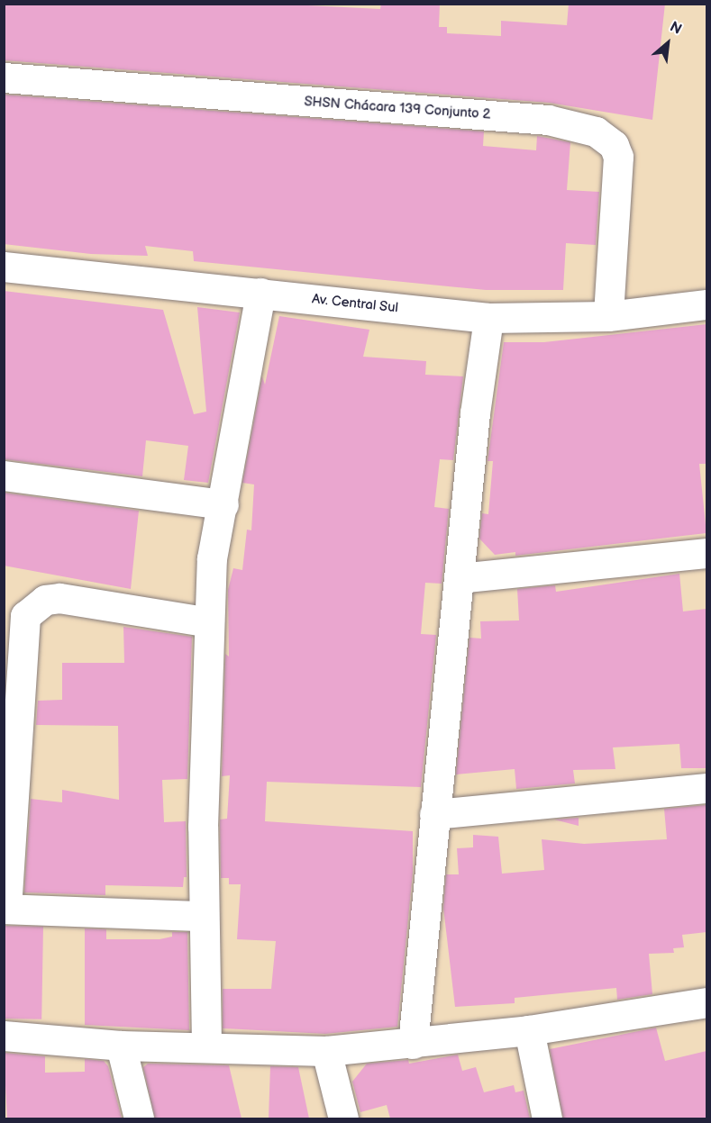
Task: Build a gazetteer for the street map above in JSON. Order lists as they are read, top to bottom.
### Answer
{
  "streets": {
    "street": ["SHSN Chácara 139 Conjunto 2", "Av. Central Sul"]
  },
  "crossings": [
    ["SHSN Chácara 139 Conjunto 2", "Av. Central Sul"]
  ],
  "north": "top right"
}
